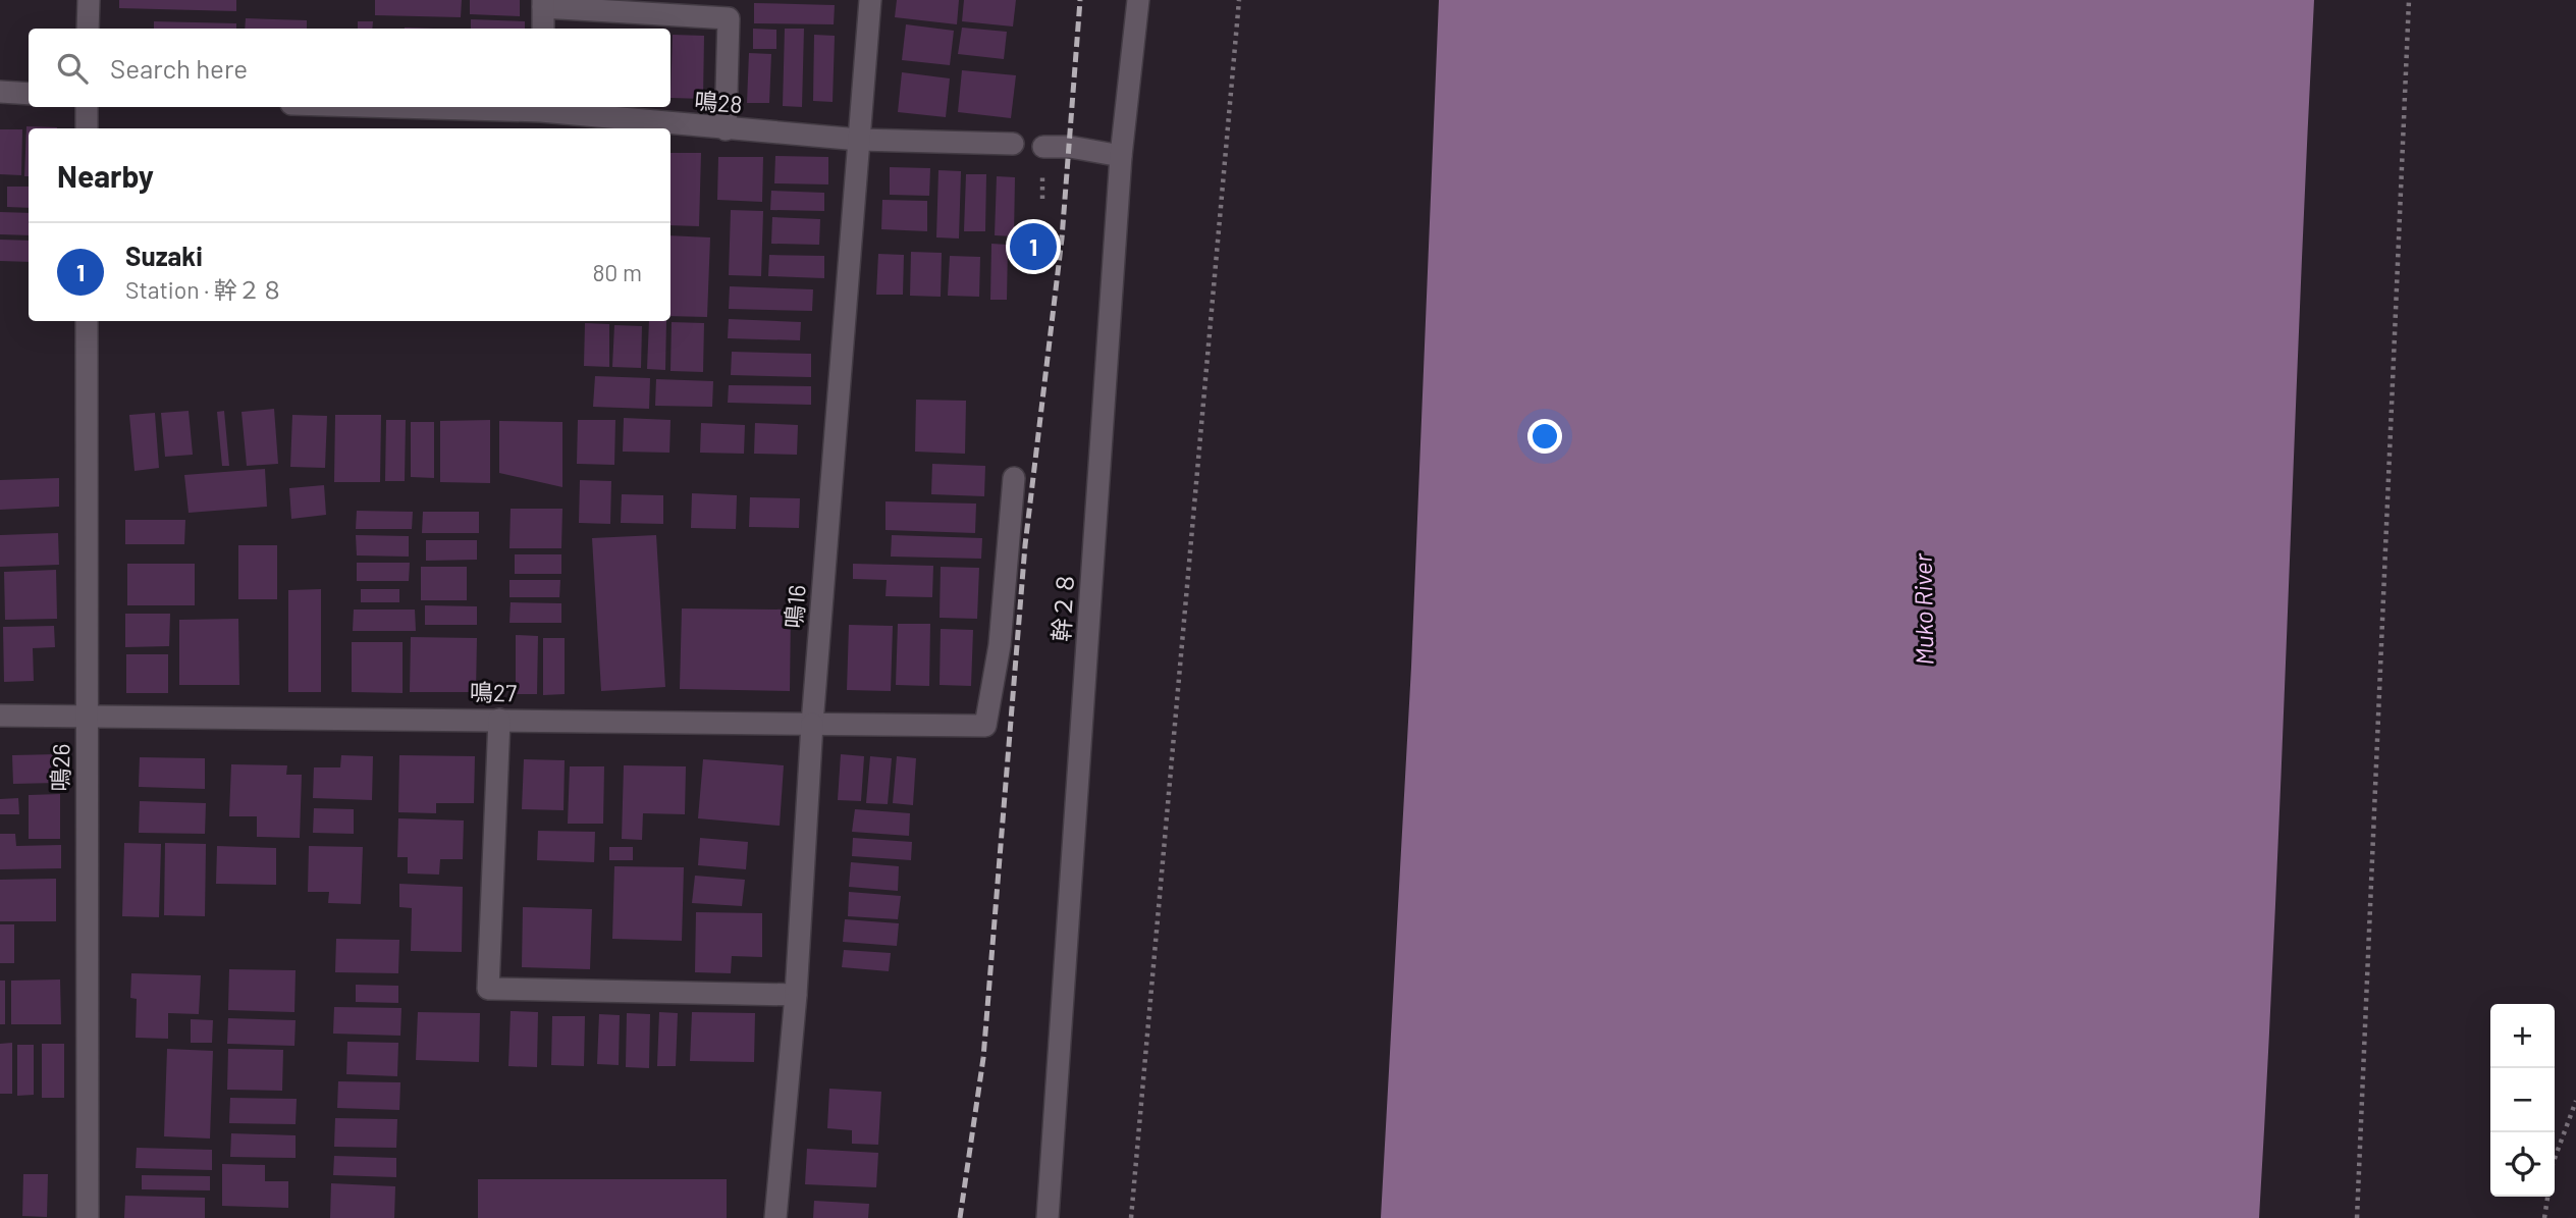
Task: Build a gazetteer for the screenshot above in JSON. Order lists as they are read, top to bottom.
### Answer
{
  "streets": {
    "street": [
      "鳴28",
      "鳴16",
      "幹２８",
      "鳴27",
      "鳴26"
    ]
  },
  "crossings": [
    ["鳴28", "鳴16"],
    ["鳴16", "鳴27"],
    ["鳴27", "鳴26"]
  ],
  "water": ["Muko River"],
  "page": {
    "search": "Search here",
    "heading": "Nearby",
    "pins": "1",
    "list": [
      {
        "mark": "1",
        "name": "Suzaki",
        "note": "Station · 幹２８",
        "value": "80 m"
      }
    ],
    "map_buttons": ["+", "−"]
  }
}
